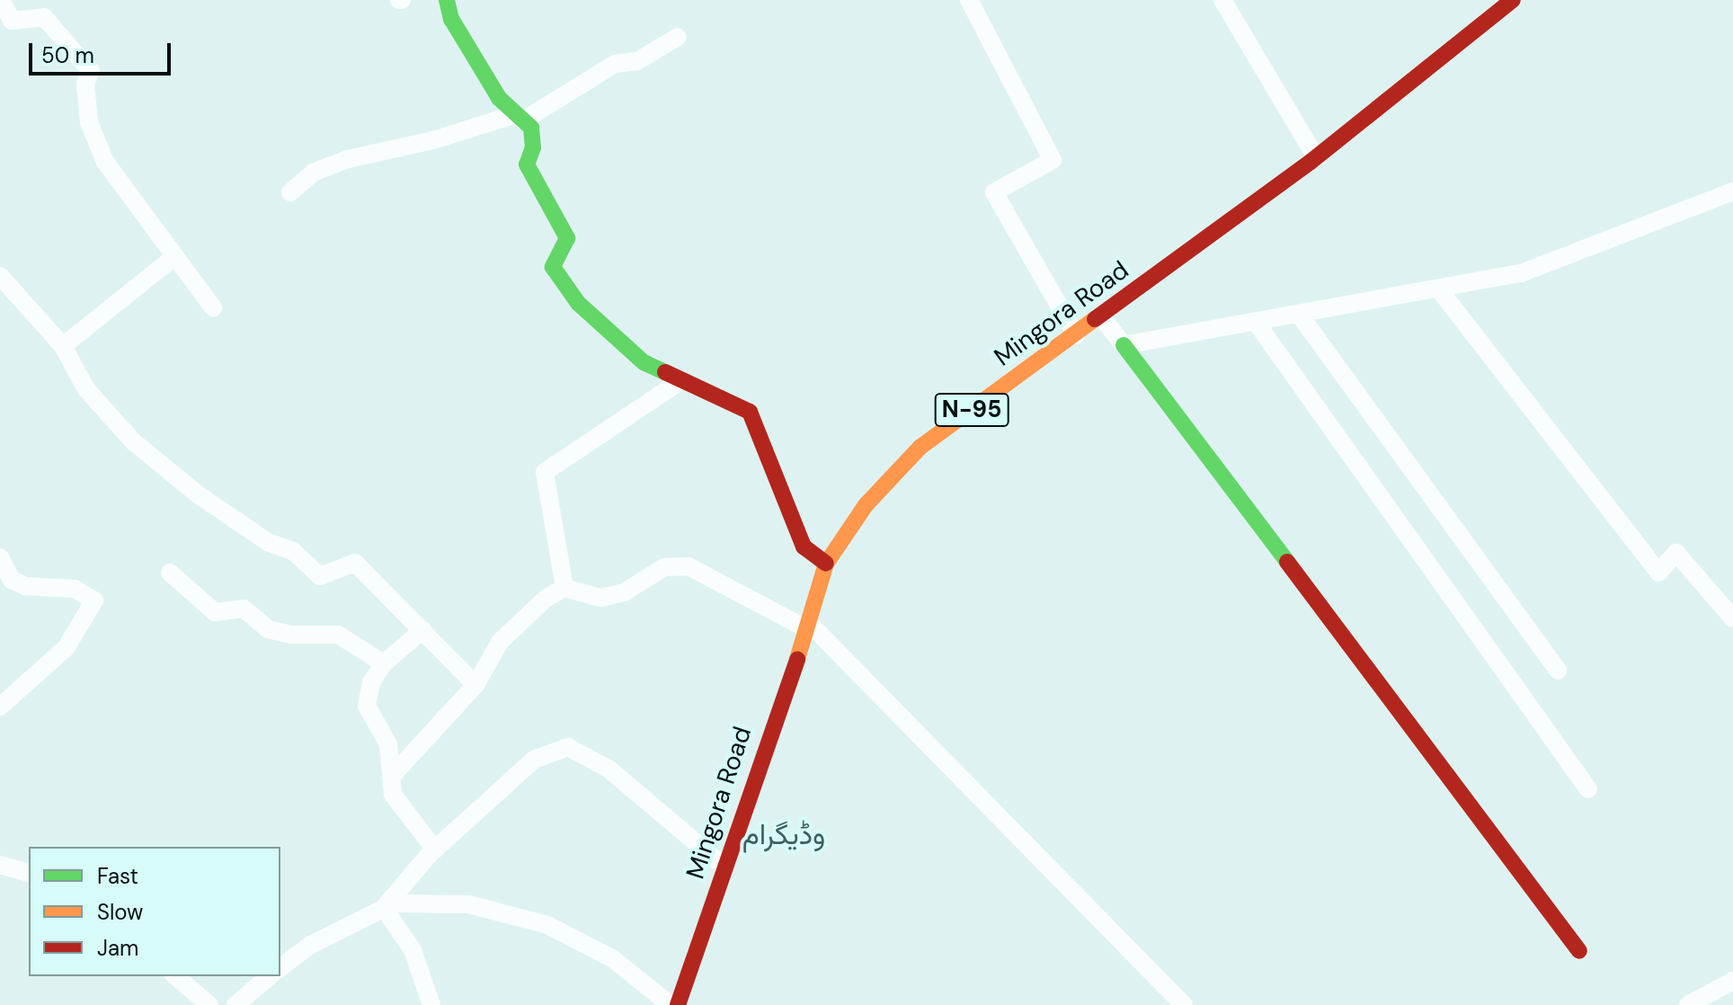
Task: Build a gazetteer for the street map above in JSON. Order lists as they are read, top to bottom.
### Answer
{
  "streets": {
    "main road": ["Mingora Road", "N-95"]
  },
  "districts": ["وڈیگرام"],
  "legend": ["Fast", "Slow", "Jam"],
  "scale_bar": "50 m"
}
